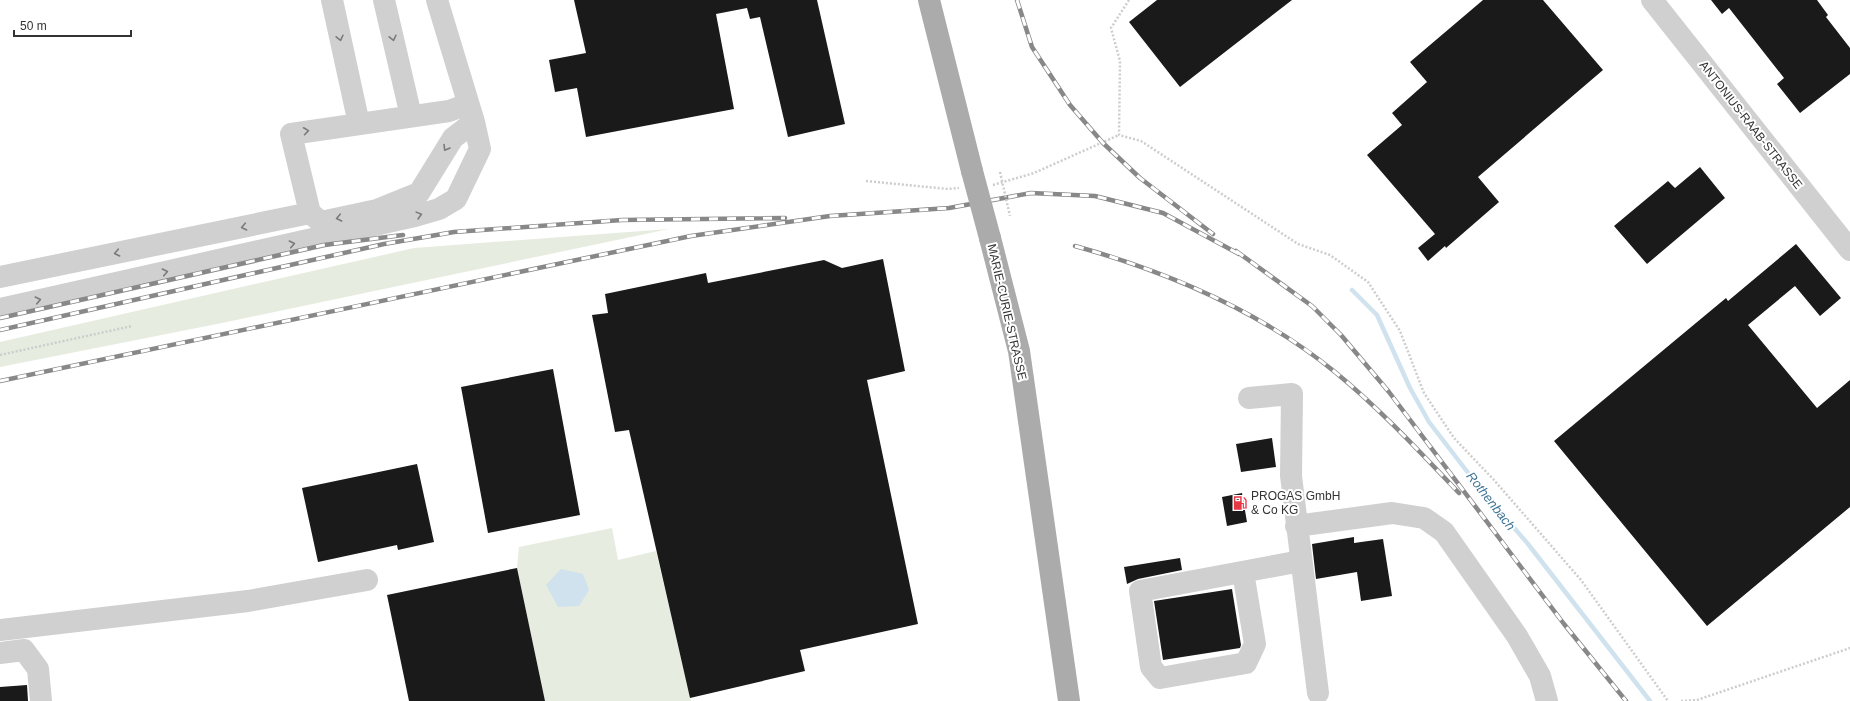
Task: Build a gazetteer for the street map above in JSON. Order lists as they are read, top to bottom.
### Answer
{
  "streets": {
    "main road": ["MARIE-CURIE-STRASSE"],
    "street": ["ANTONIUS-RAAB-STRASSE"]
  },
  "water": ["Rothenbach"],
  "places": {
    "fuel station": ["PROGAS GmbH & Co KG"]
  },
  "scale_bar": "50 m"
}
